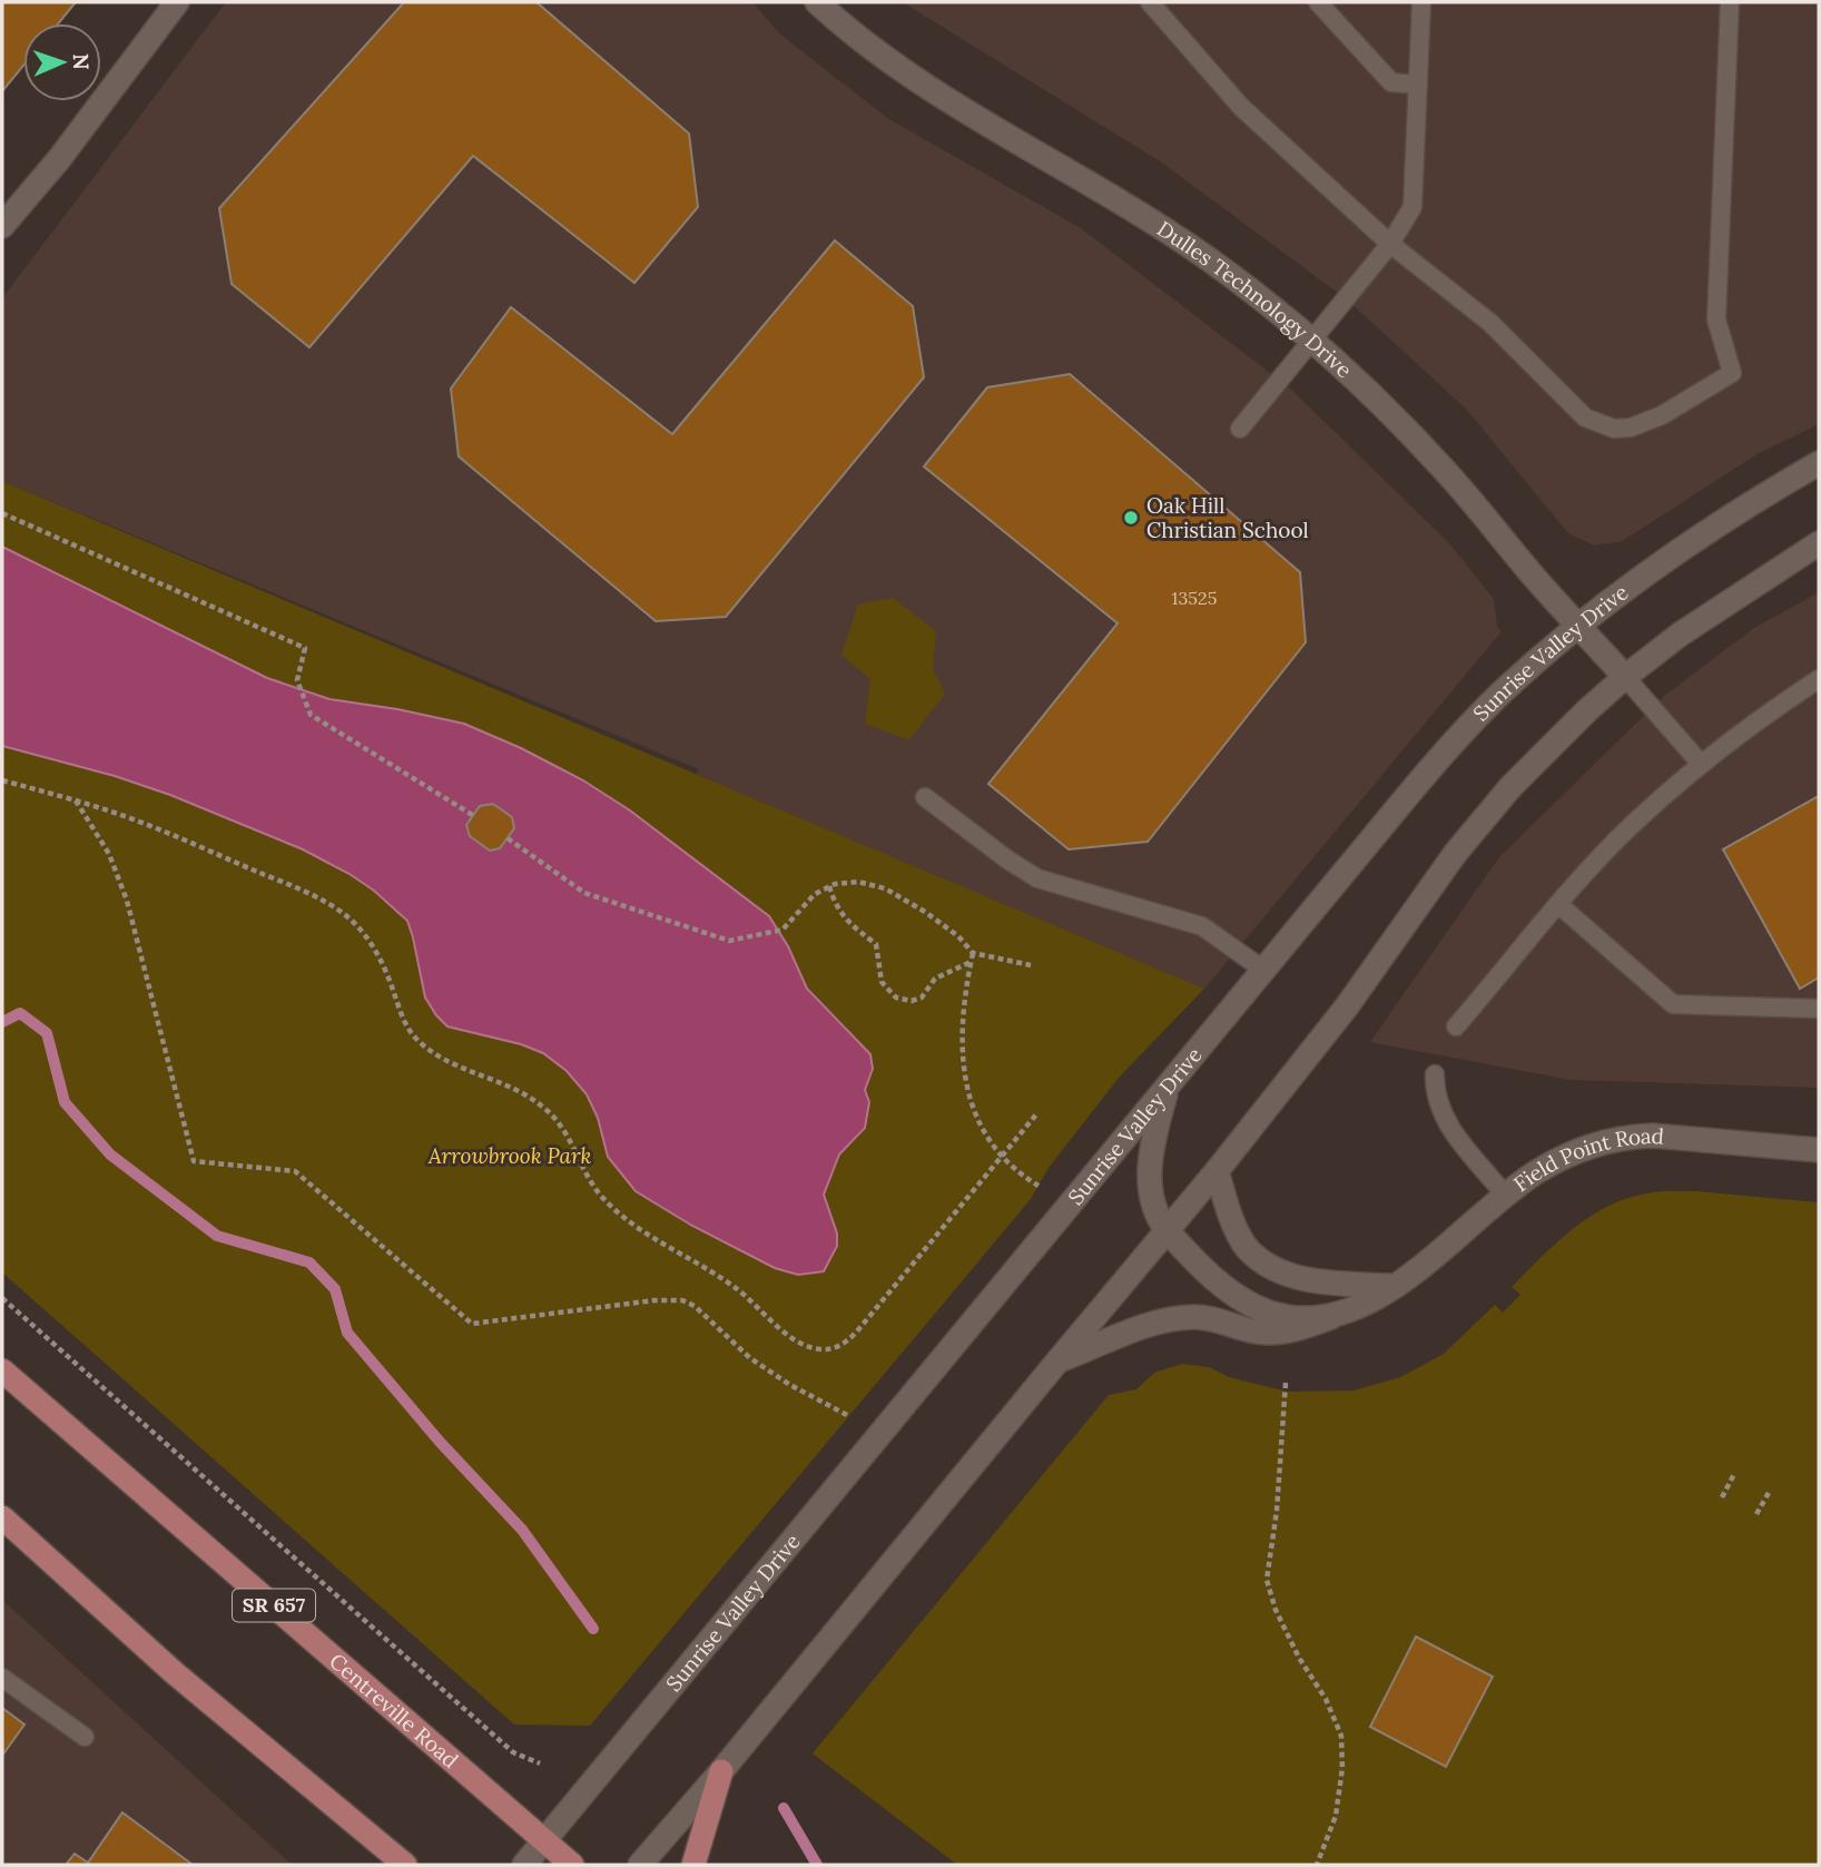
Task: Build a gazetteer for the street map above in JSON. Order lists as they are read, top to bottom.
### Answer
{
  "streets": {
    "main road": [
      "Dulles Technology Drive",
      "Sunrise Valley Drive",
      "Field Point Road",
      "SR 657",
      "Centreville Road"
    ]
  },
  "crossings": [
    ["Dulles Technology Drive", "Sunrise Valley Drive"],
    ["Sunrise Valley Drive", "Centreville Road"]
  ],
  "parks": ["Arrowbrook Park"],
  "places": ["Oak Hill Christian School"],
  "house_numbers": ["13525"],
  "north": "right"
}
